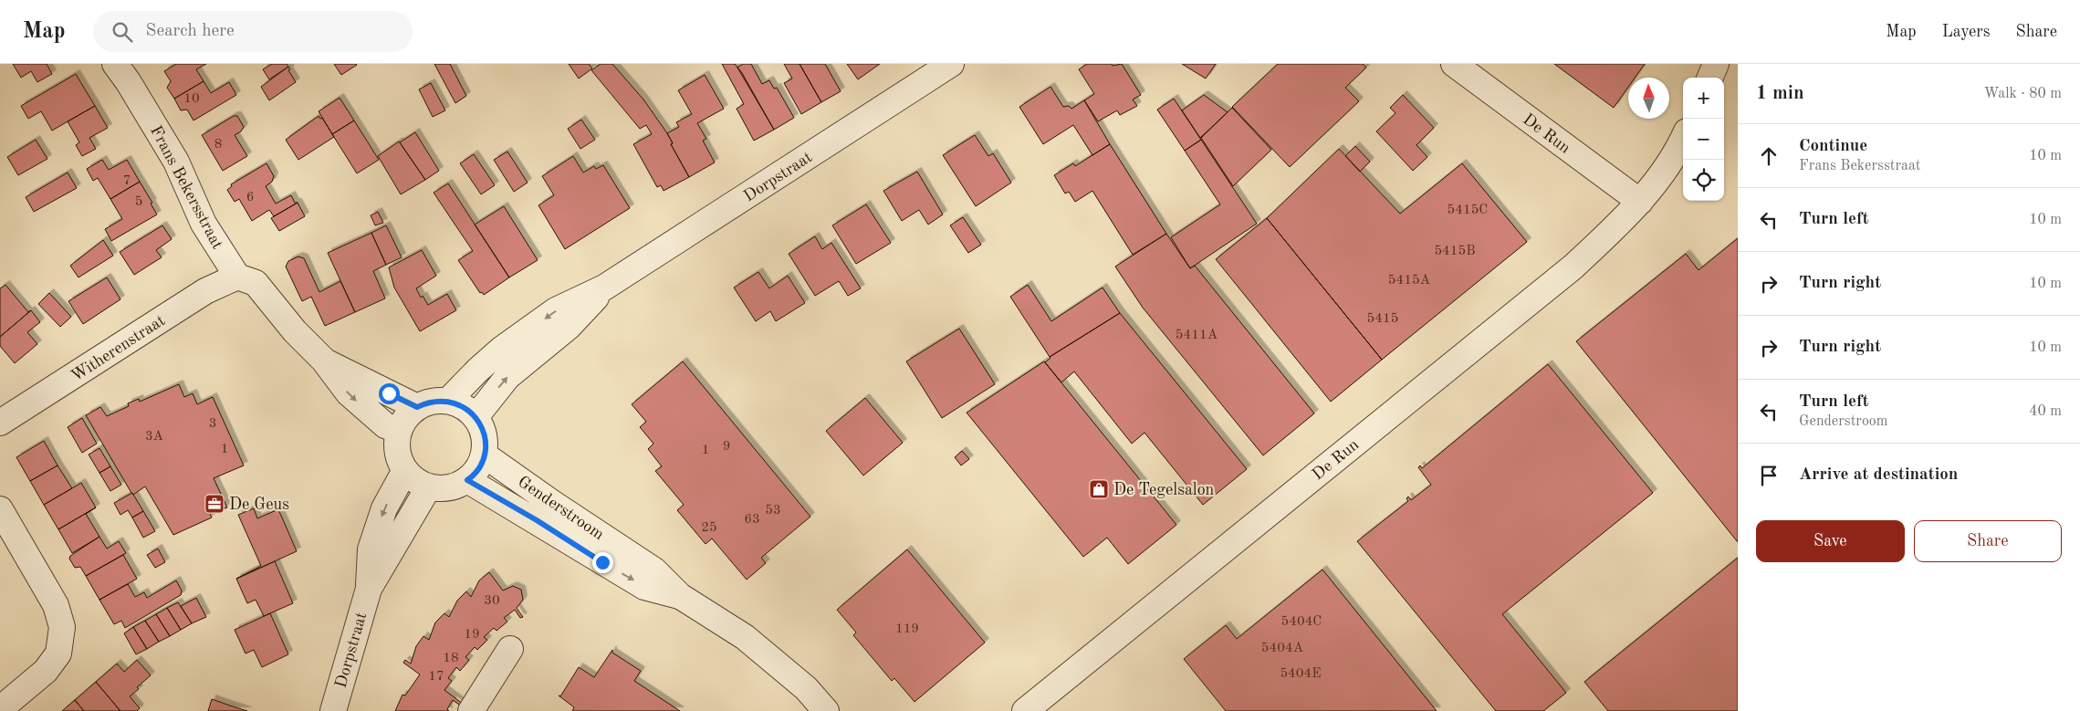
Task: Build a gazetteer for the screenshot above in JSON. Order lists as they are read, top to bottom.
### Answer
{
  "streets": {
    "street": [
      "De Run",
      "Dorpstraat",
      "Frans Bekersstraat",
      "Witherenstraat",
      "Genderstroom"
    ]
  },
  "crossings": [
    ["Dorpstraat", "Genderstroom"],
    ["Frans Bekersstraat", "Witherenstraat"]
  ],
  "places": {
    "shop": ["De Tegelsalon"],
    "office": ["De Geus"]
  },
  "house_numbers": [
    "10",
    "8",
    "7",
    "6",
    "5",
    "5415C",
    "5415B",
    "5415A",
    "5415",
    "5411A",
    "3",
    "3A",
    "9",
    "1",
    "1",
    "53",
    "63",
    "25",
    "30",
    "5404C",
    "119",
    "19",
    "5404A",
    "18",
    "5404E",
    "17"
  ],
  "north": "top",
  "page": {
    "header": "Map",
    "search": "Search here",
    "nav": ["Map", "Layers", "Share"],
    "heading": ["1 min", "Walk · 80 m"],
    "map_buttons": ["+", "−"],
    "list": [
      ["Continue", "Frans Bekersstraat", "10 m"],
      ["Turn left", "10 m"],
      ["Turn right", "10 m"],
      ["Turn right", "10 m"],
      ["Turn left", "Genderstroom", "40 m"],
      "Arrive at destination"
    ],
    "buttons": ["Save", "Share"]
  }
}
